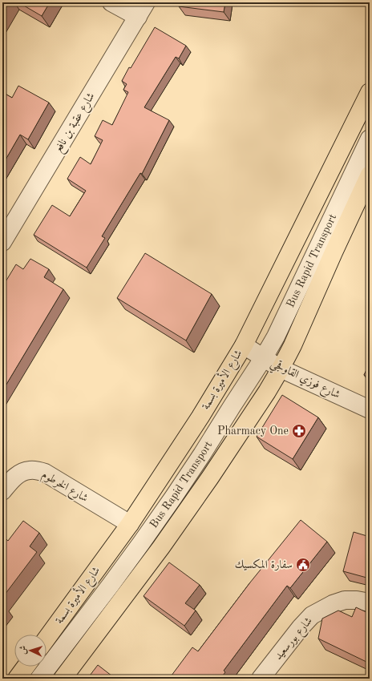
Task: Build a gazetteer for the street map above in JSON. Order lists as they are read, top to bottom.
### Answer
{
  "streets": {
    "main road": ["شارع الأميرة بسمة"],
    "street": [
      "شارع عقبة بن نافع",
      "Bus Rapid Transport",
      "شارع فوزي القاوقجي",
      "شارع الخرطوم",
      "شارع بورسعيد"
    ]
  },
  "crossings": [
    ["Bus Rapid Transport", "شارع فوزي القاوقجي"],
    ["شارع فوزي القاوقجي", "شارع الأميرة بسمة"],
    ["شارع الأميرة بسمة", "شارع الخرطوم"]
  ],
  "places": {
    "pharmacy": ["Pharmacy One"],
    "public building": ["سفارة المكسيك"]
  },
  "north": "left"
}
